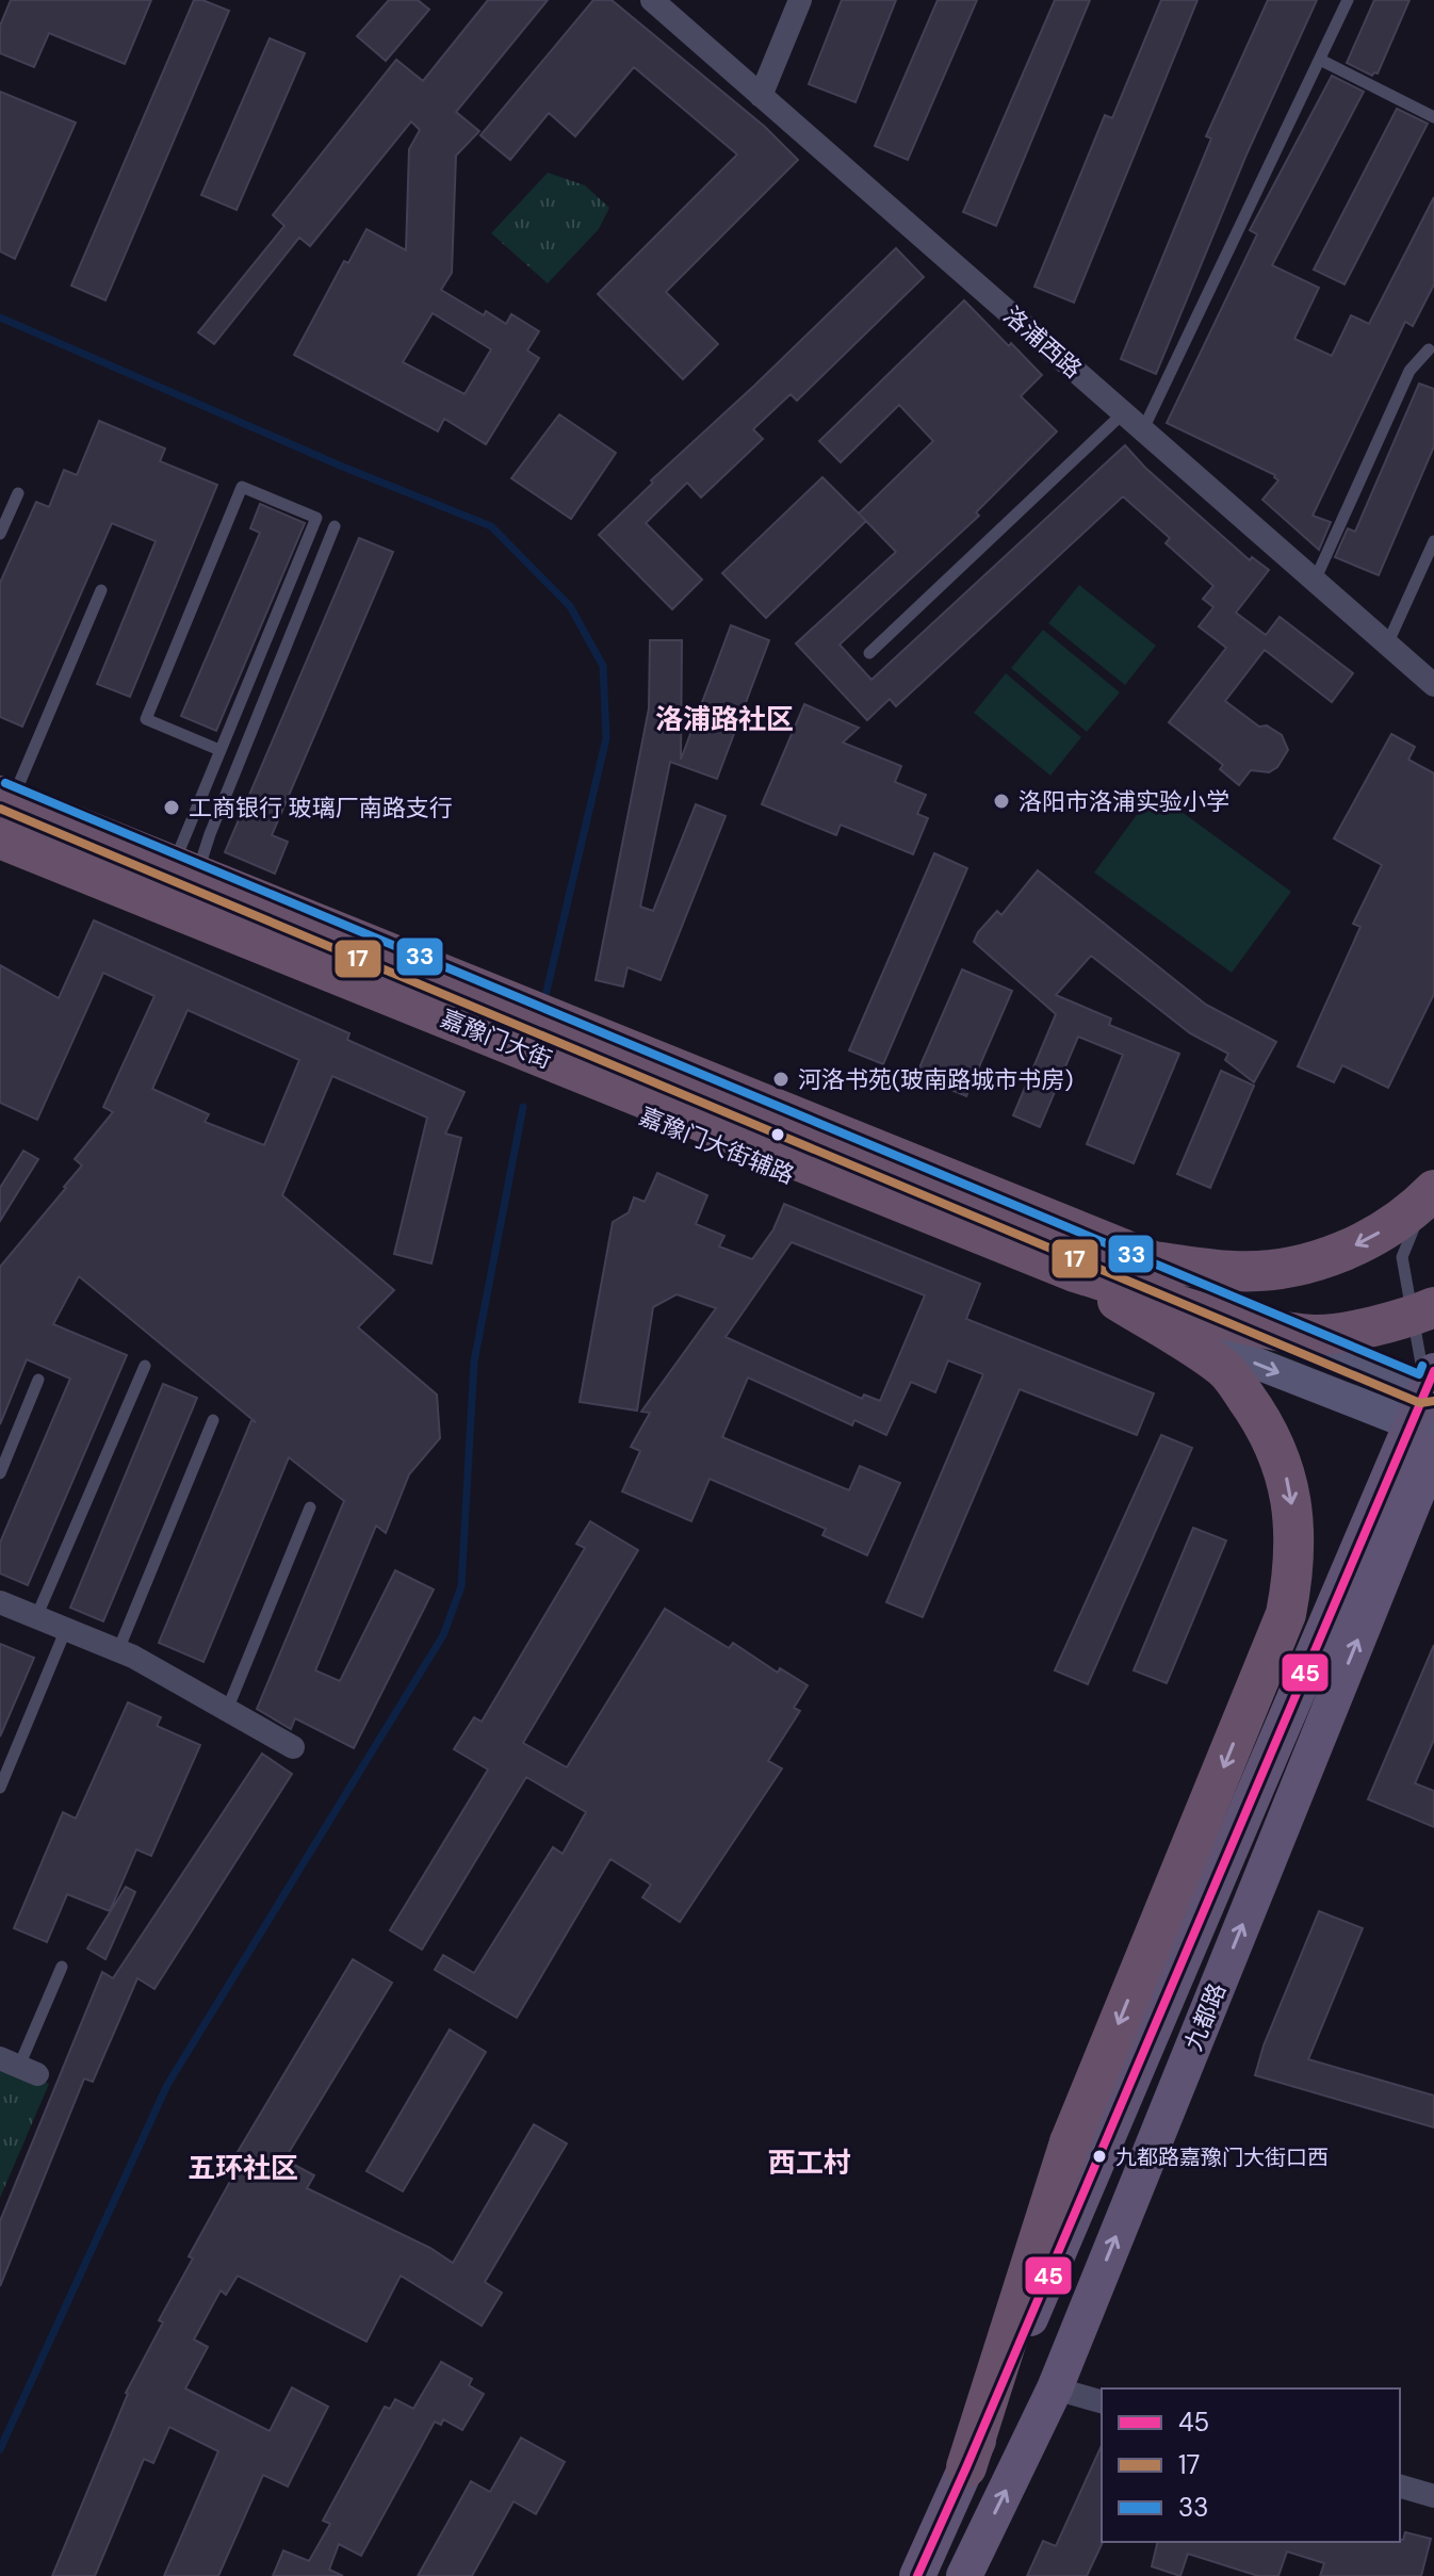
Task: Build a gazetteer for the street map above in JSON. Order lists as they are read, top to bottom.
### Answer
{
  "streets": {
    "highway": ["嘉豫门大街"],
    "main road": ["嘉豫门大街辅路", "九都路"],
    "street": ["洛浦西路"]
  },
  "crossings": [
    ["嘉豫门大街", "嘉豫门大街辅路"],
    ["嘉豫门大街辅路", "九都路"]
  ],
  "districts": ["洛浦路社区", "西工村", "五环社区"],
  "places": [
    "洛阳市洛浦实验小学",
    "工商银行 玻璃厂南路支行",
    "河洛书苑(玻南路城市书房)",
    "九都路嘉豫门大街口西"
  ],
  "lines": ["transit line 33", "transit line 17", "transit line 45"],
  "legend": ["45", "17", "33"]
}
